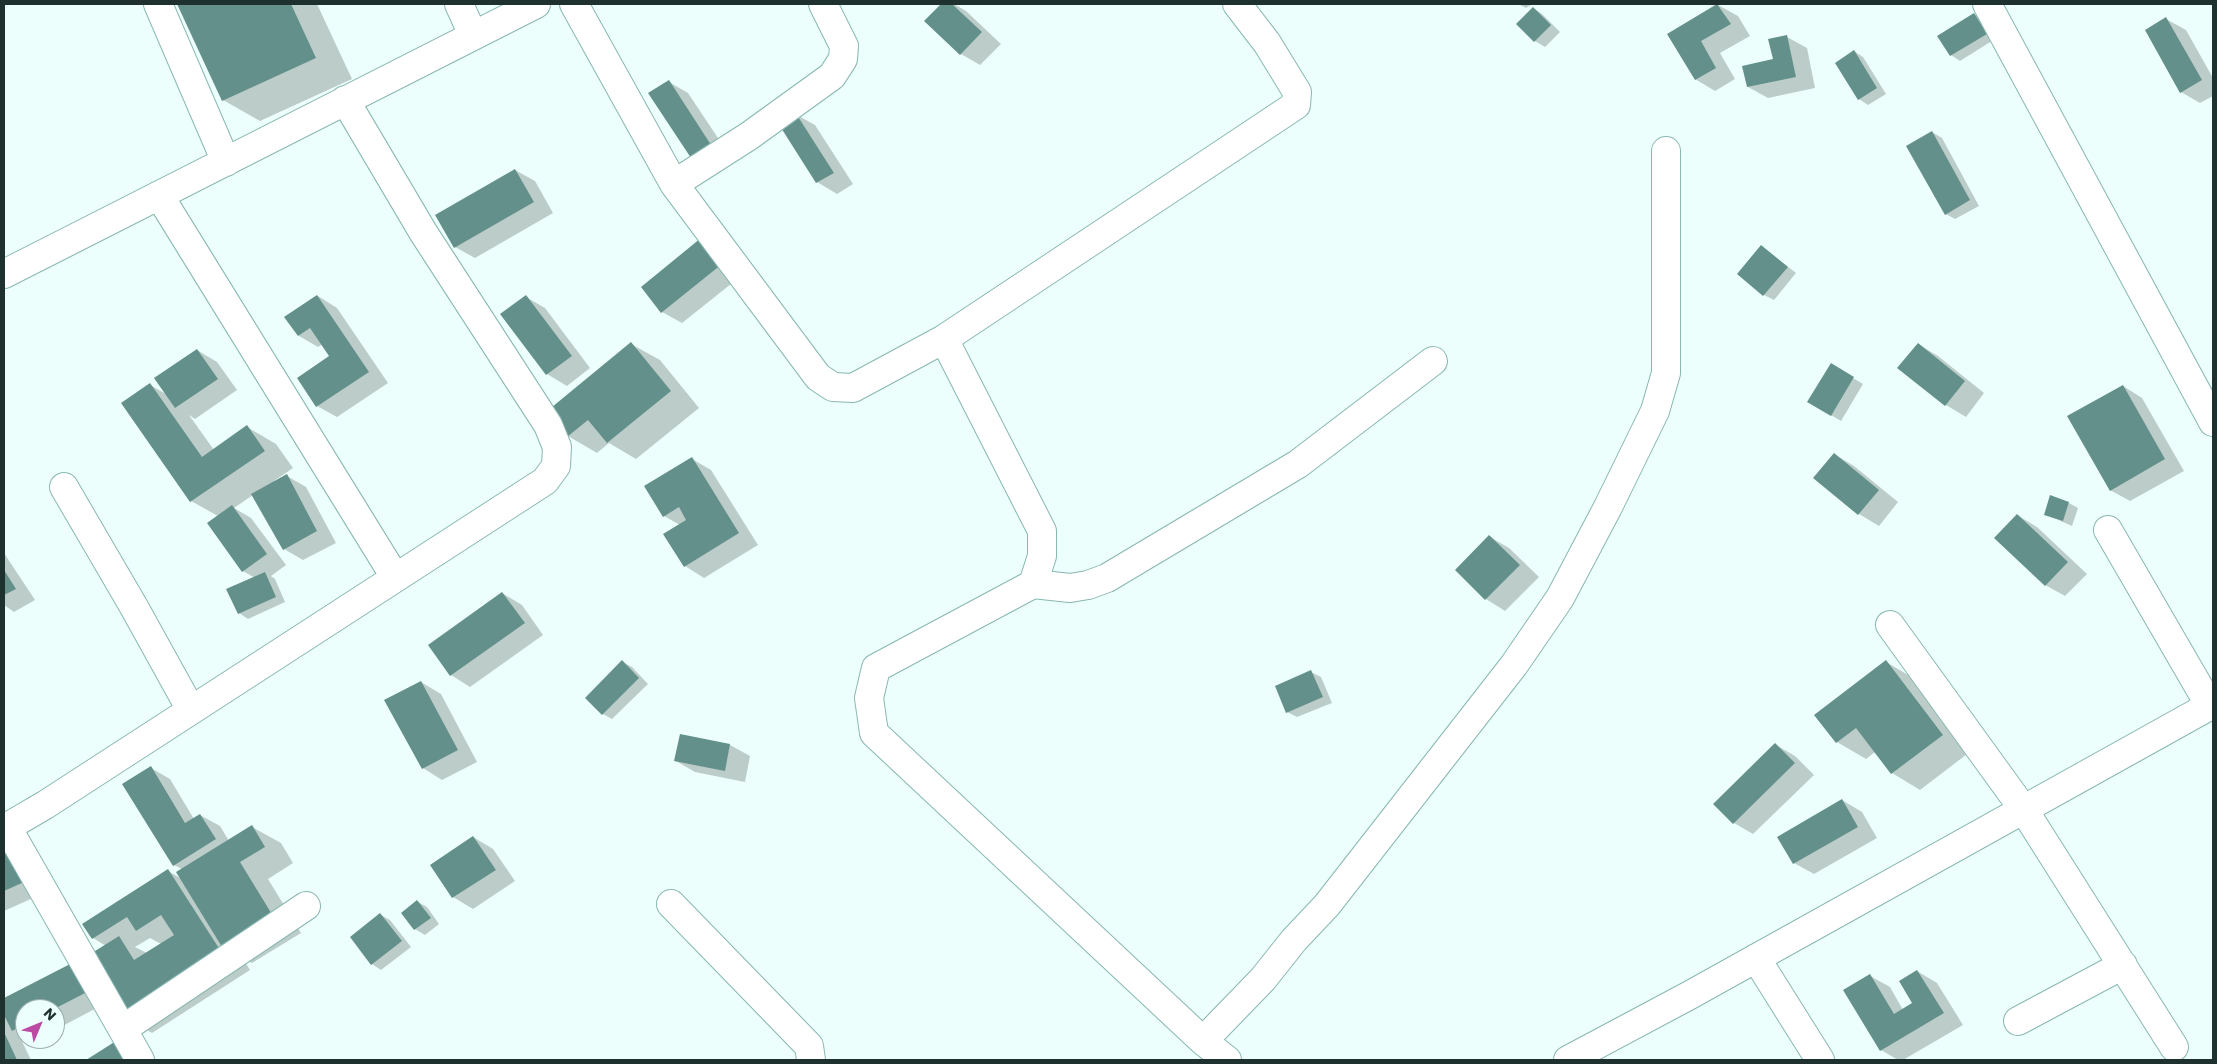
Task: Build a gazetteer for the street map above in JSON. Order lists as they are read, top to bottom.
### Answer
{
  "north": "top right"
}
